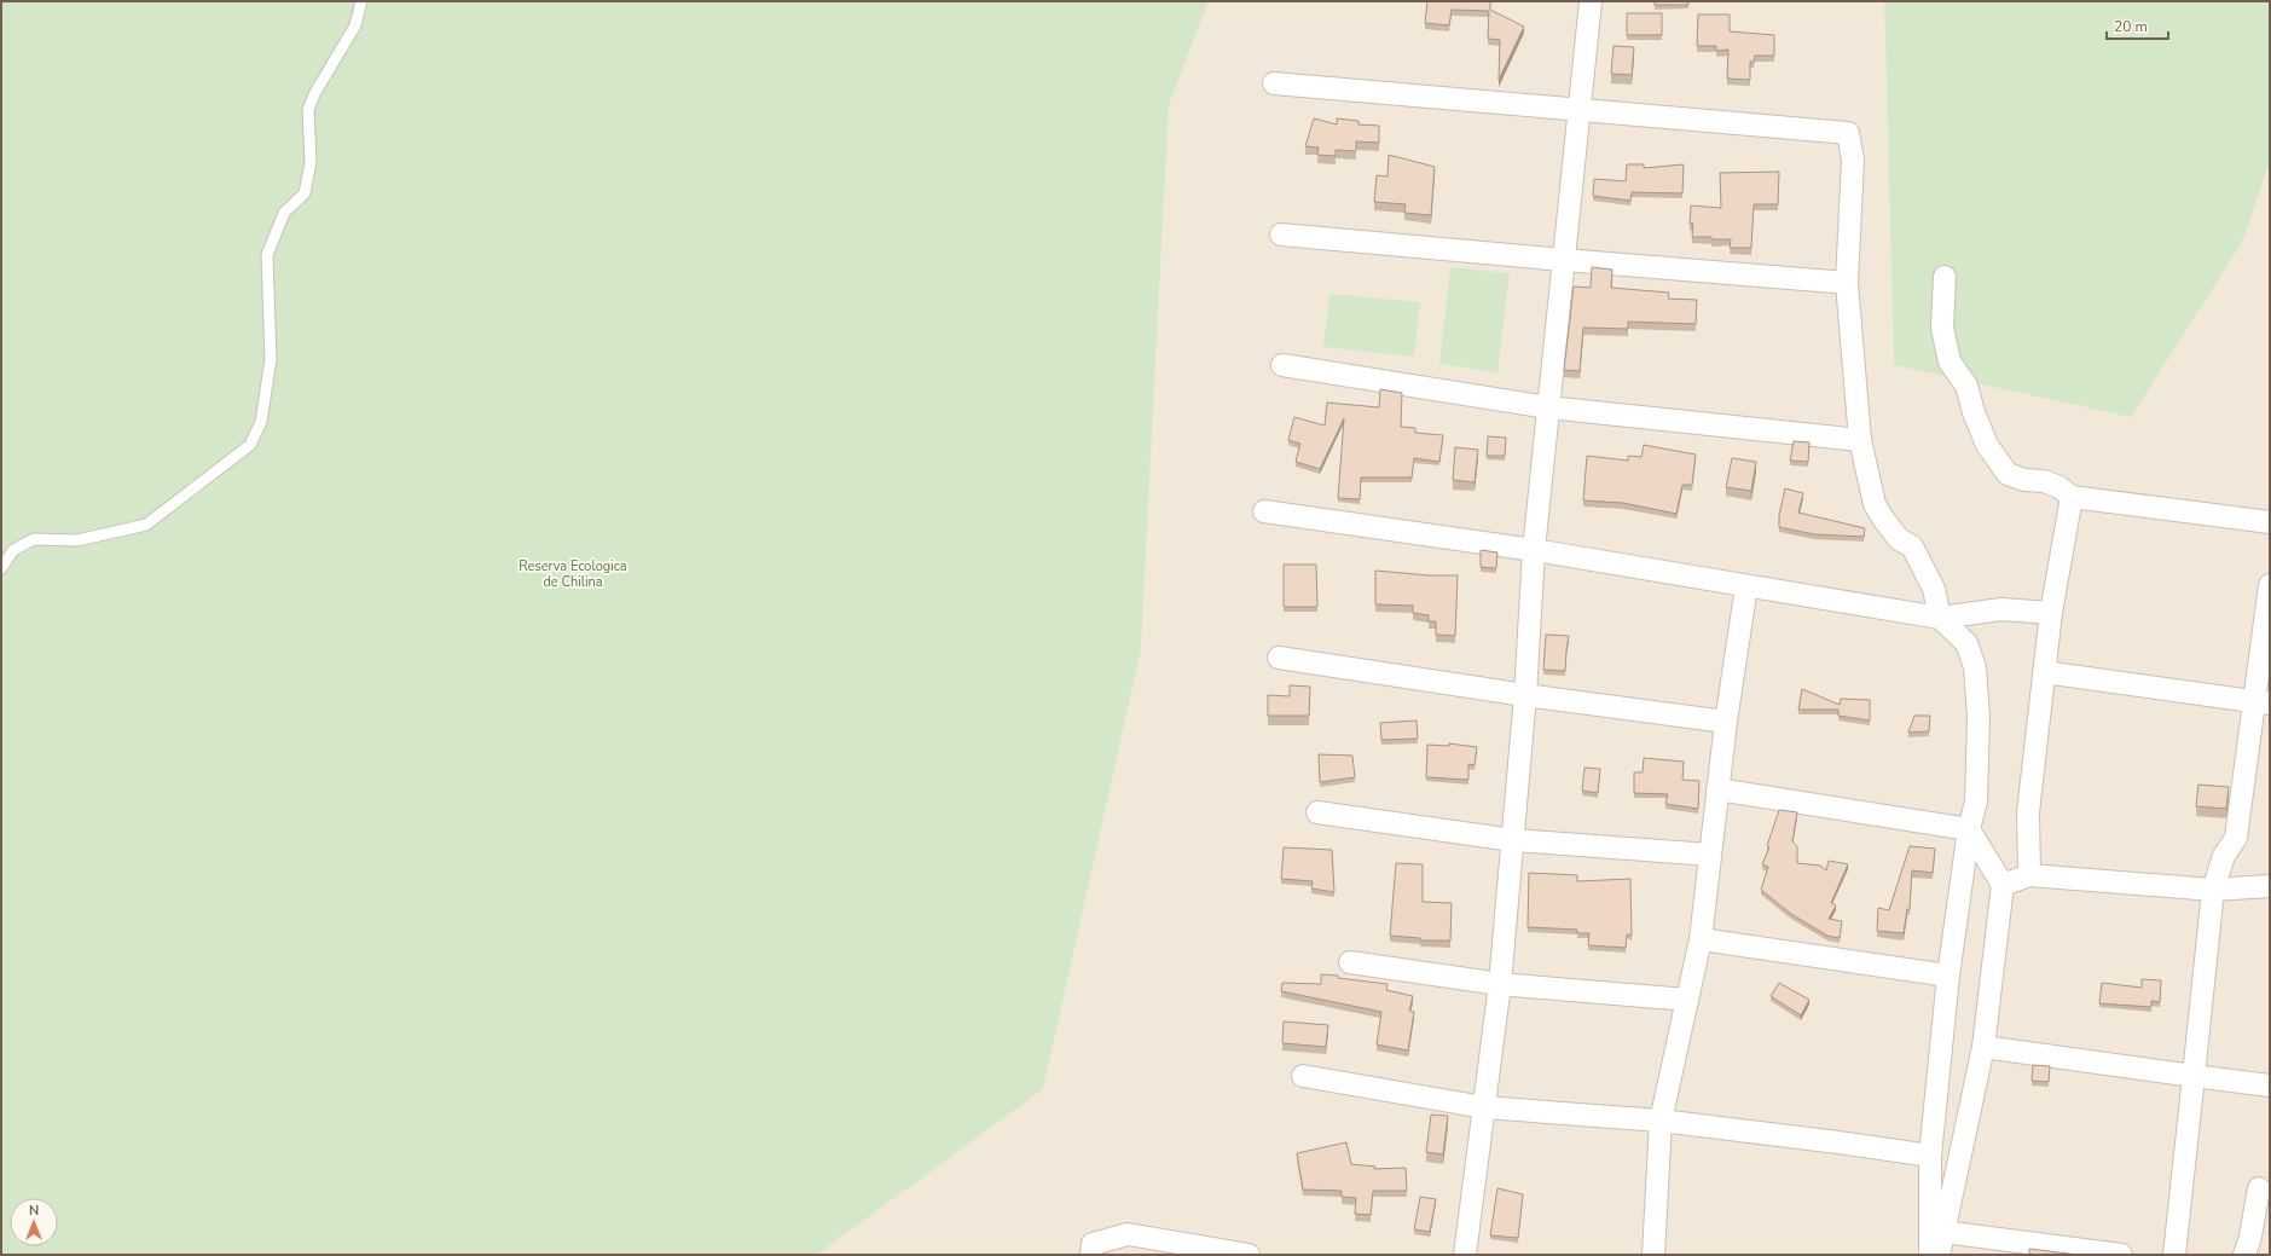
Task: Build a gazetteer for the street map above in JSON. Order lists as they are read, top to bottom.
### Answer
{
  "parks": ["Reserva Ecologica de Chilina"],
  "scale_bar": "20 m",
  "north": "top"
}
